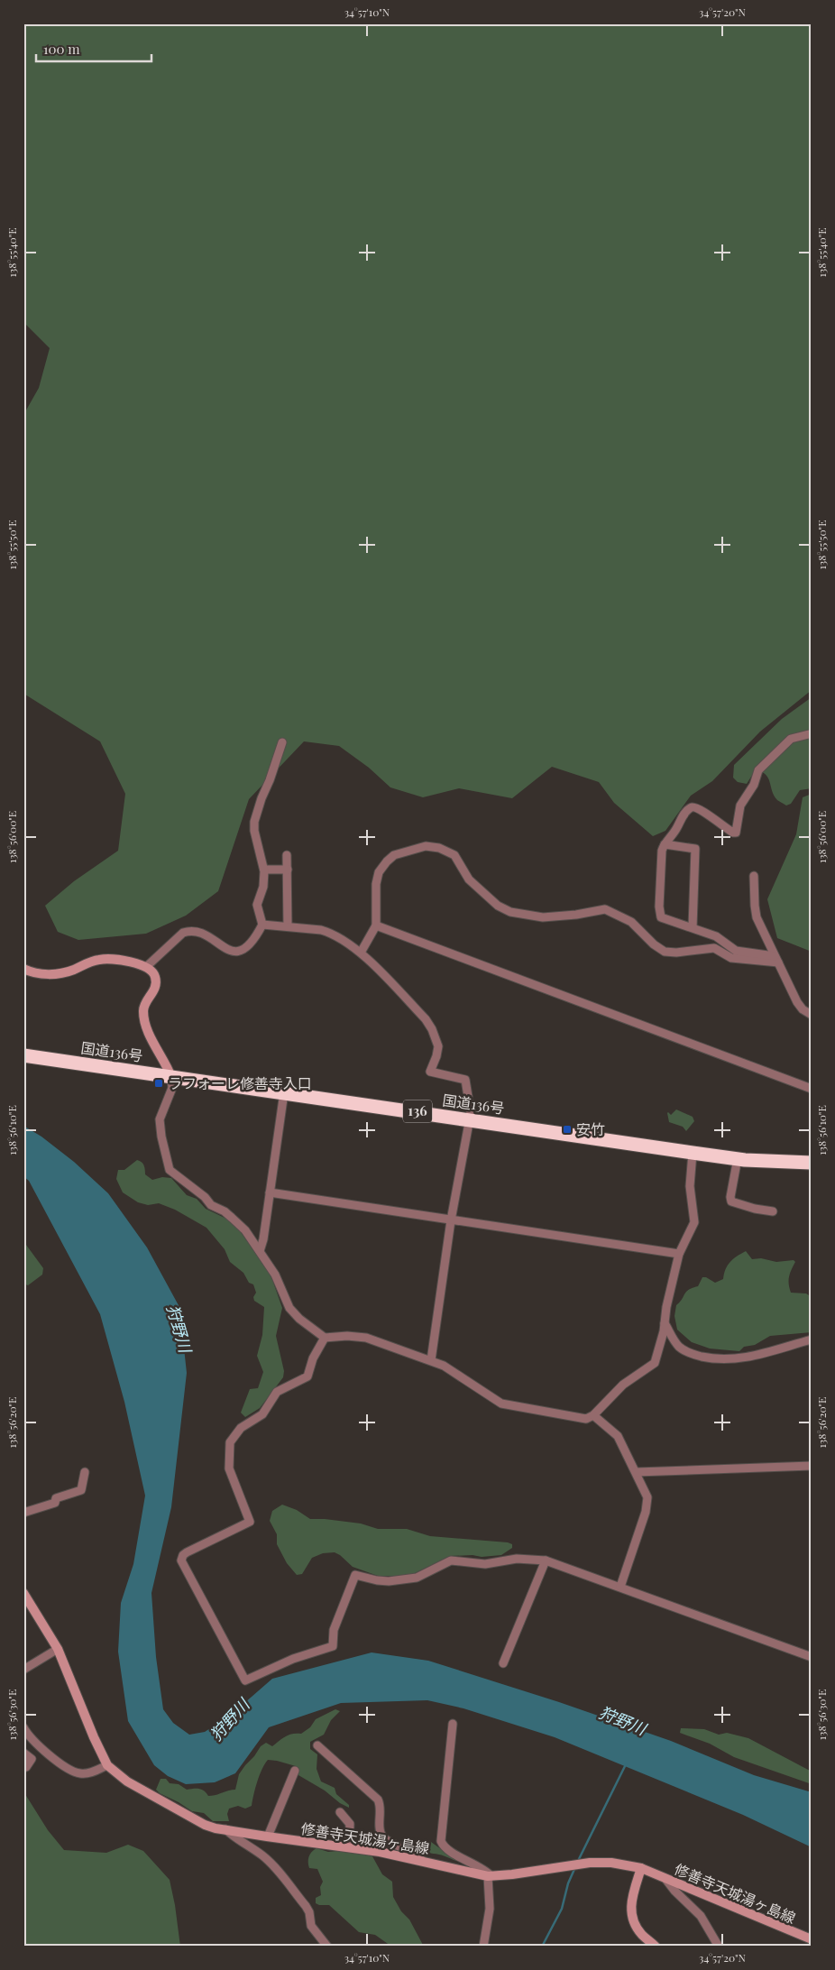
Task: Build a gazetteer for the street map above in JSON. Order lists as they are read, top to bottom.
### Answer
{
  "streets": {
    "highway": ["国道136号", "136"],
    "main road": ["修善寺天城湯ヶ島線"]
  },
  "water": ["狩野川"],
  "places": {
    "transit": ["ラフォーレ修善寺入口", "安竹"]
  },
  "scale_bar": "100 m",
  "coordinates": [
    "34°57'10\"N",
    "34°57'20\"N",
    "138°55'40\"E",
    "138°55'50\"E",
    "138°56'00\"E",
    "138°56'10\"E",
    "138°56'20\"E",
    "138°56'30\"E"
  ]
}
